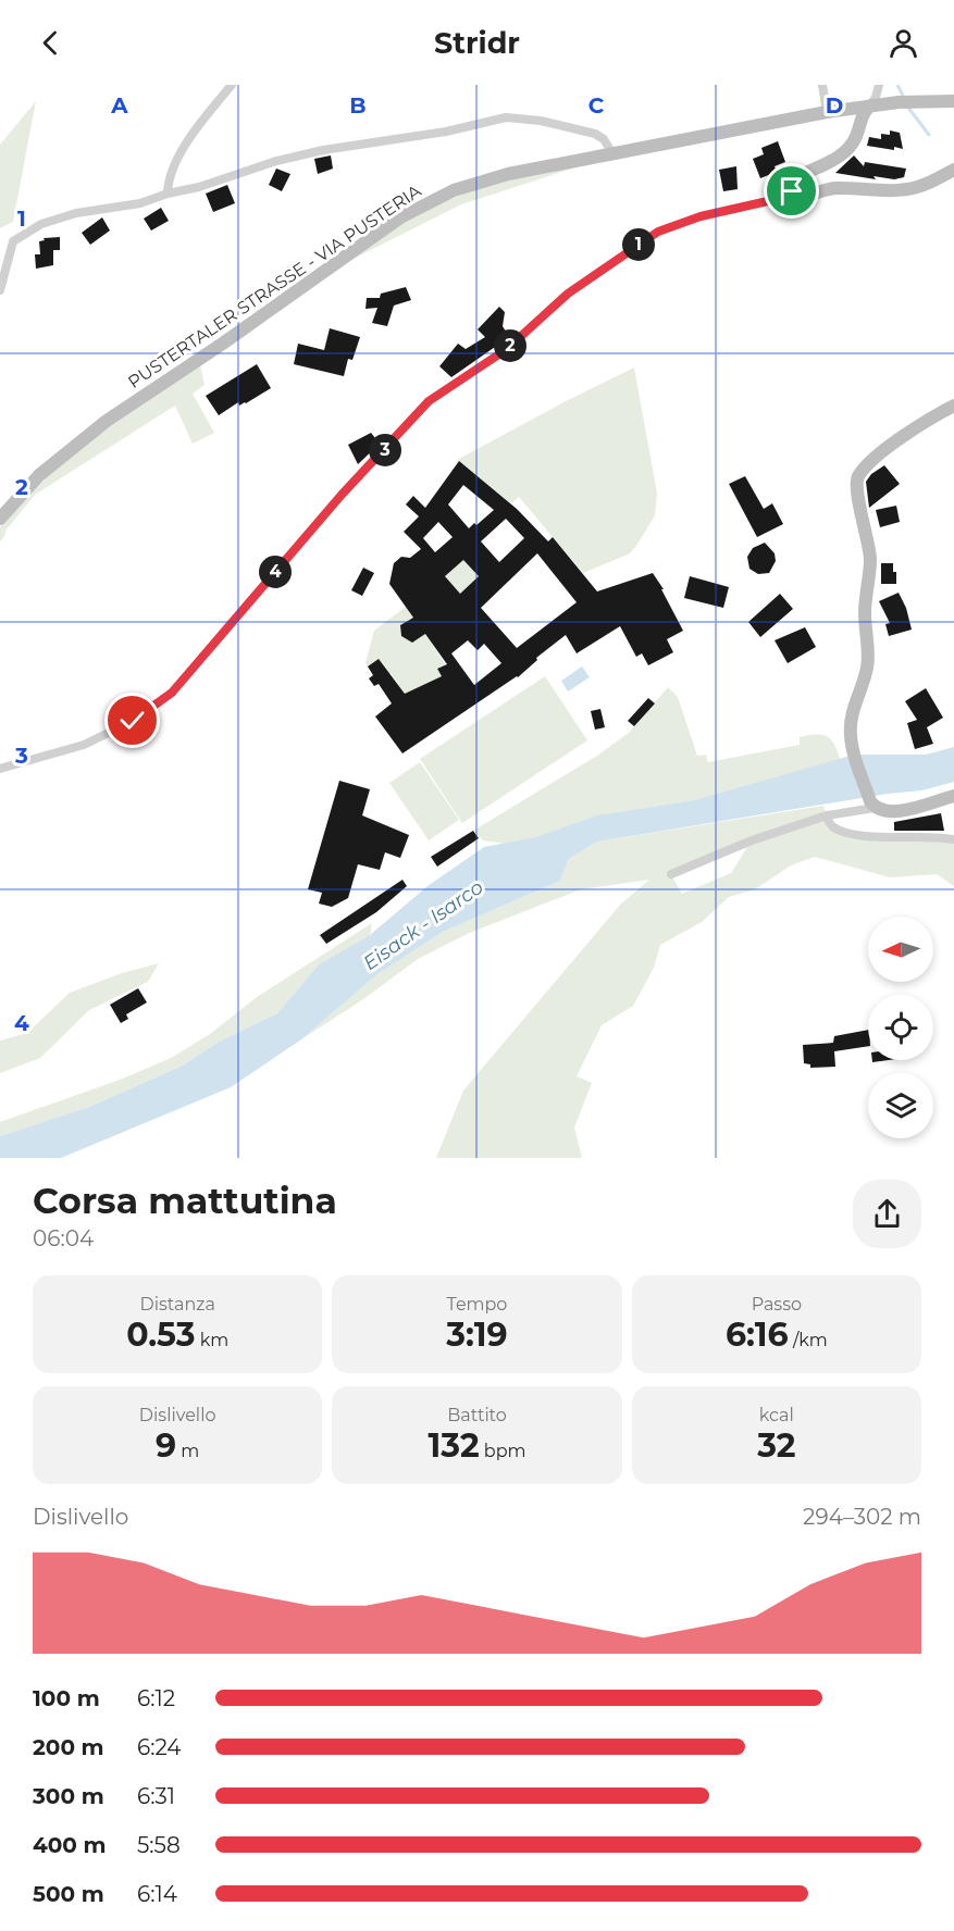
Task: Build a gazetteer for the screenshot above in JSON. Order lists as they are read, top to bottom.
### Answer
{
  "streets": {
    "main road": ["PUSTERTALER STRASSE - VIA PUSTERIA"]
  },
  "water": ["Eisack - Isarco"],
  "north": "left",
  "page": {
    "header": "Stridr",
    "pins": [
      "1",
      "2",
      "3",
      "4"
    ],
    "heading": ["Corsa mattutina", "06:04"],
    "stats": [
      ["Distanza", "0.53 km"],
      ["Tempo", "3:19"],
      ["Passo", "6:16 /km"],
      ["Dislivello", "9 m"],
      ["Battito", "132 bpm"],
      ["kcal", "32"]
    ],
    "chart": ["Dislivello", "294–302 m"],
    "list": [
      {
        "name": "100 m",
        "note": "6:12"
      },
      {
        "name": "200 m",
        "note": "6:24"
      },
      {
        "name": "300 m",
        "note": "6:31"
      },
      {
        "name": "400 m",
        "note": "5:58"
      },
      {
        "name": "500 m",
        "note": "6:14"
      }
    ]
  },
  "grid": {
    "columns": [
      "A",
      "B",
      "C",
      "D"
    ],
    "rows": [
      "1",
      "2",
      "3",
      "4"
    ]
  }
}
